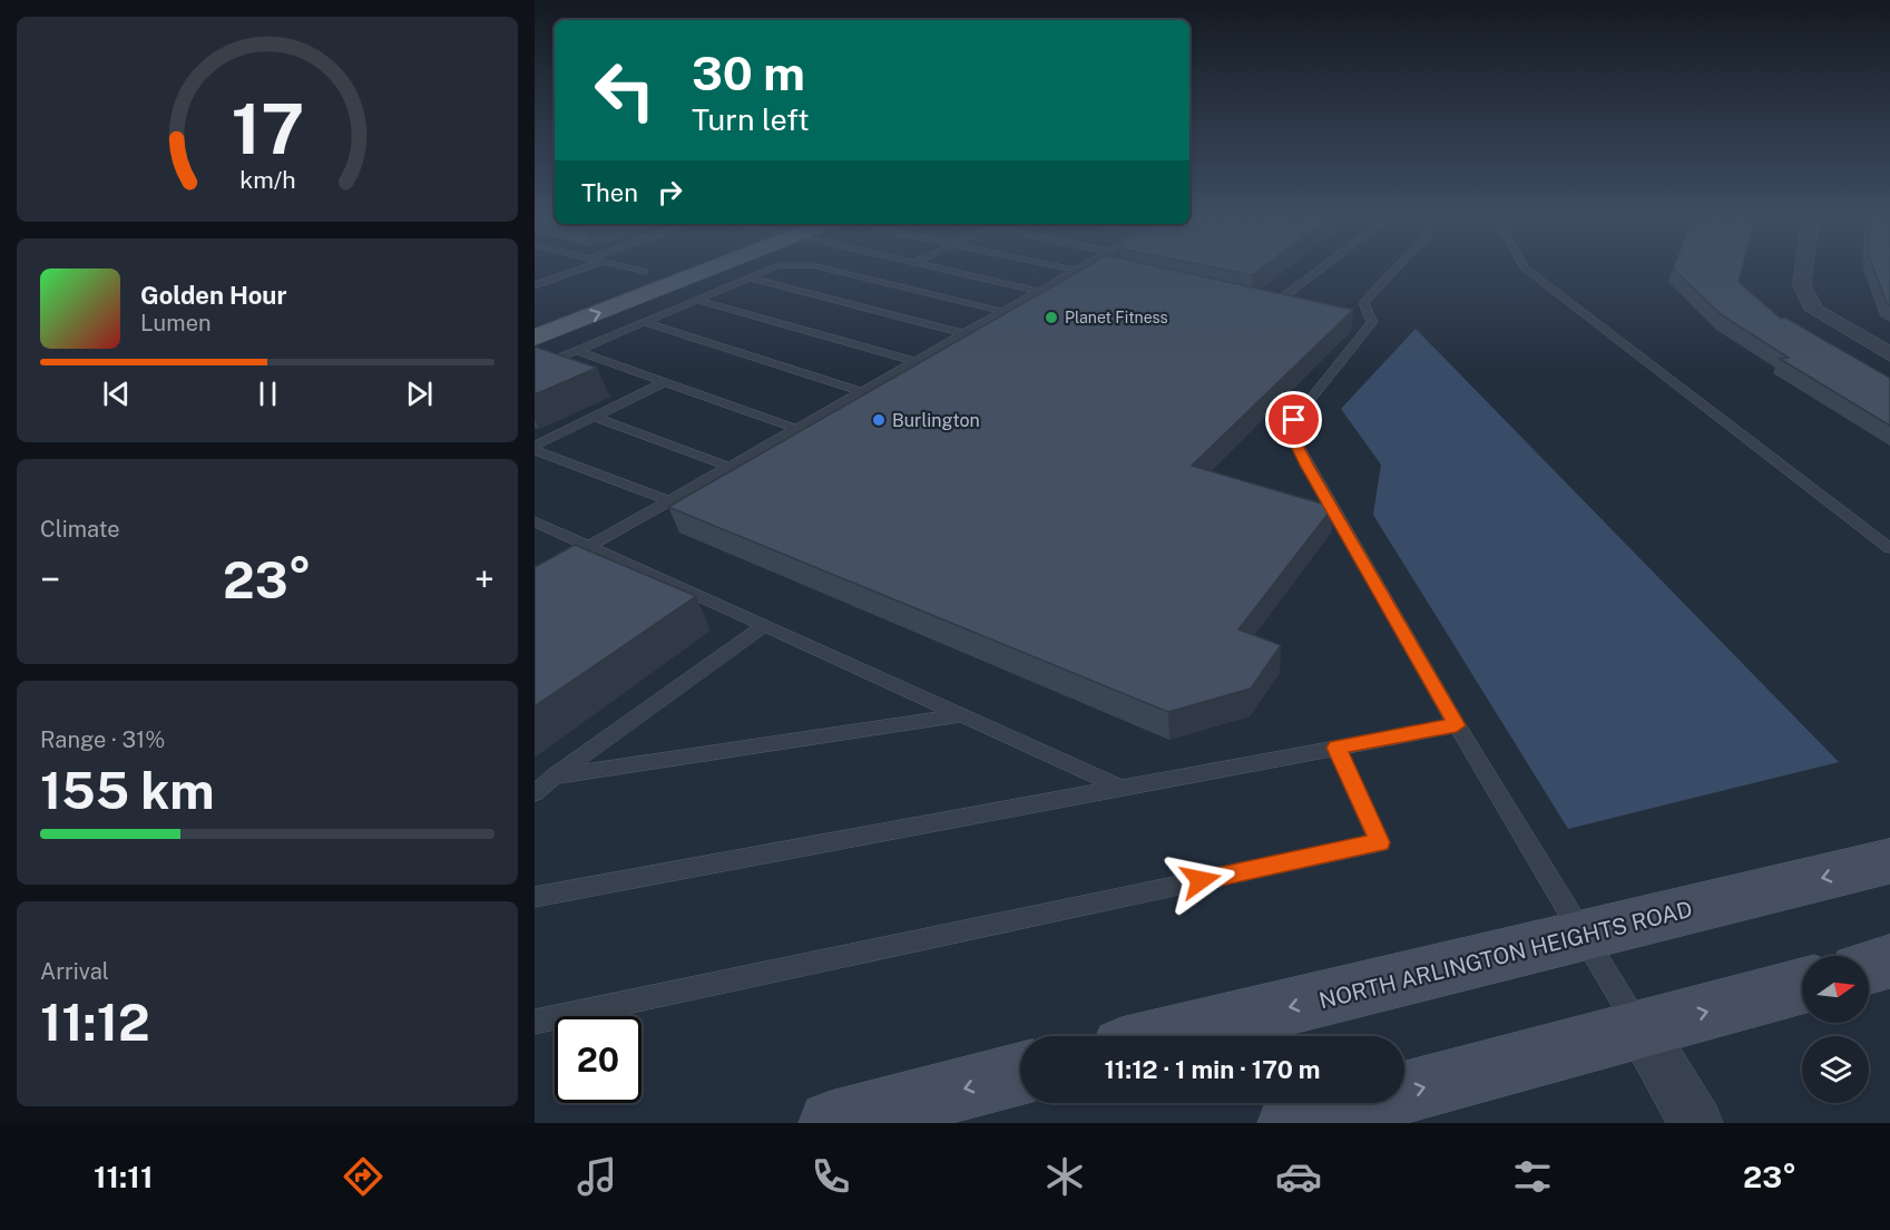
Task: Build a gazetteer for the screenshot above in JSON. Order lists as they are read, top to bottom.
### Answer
{
  "streets": {
    "main road": ["NORTH ARLINGTON HEIGHTS ROAD"]
  },
  "places": ["Planet Fitness", "Burlington"],
  "north": "right",
  "page": {
    "turn": ["30 m", "Turn left"],
    "then": "Then",
    "song": ["Golden Hour", "Lumen"],
    "tile": [
      "Climate",
      ["Range · 31%", "155 km"],
      ["Arrival", "11:12"]
    ],
    "heat": ["−", "23°", "+"],
    "limit": "20",
    "trip": "11:12 · 1 min · 170 m",
    "tabs": ["11:11", "23°"],
    "gauge": ["17", "km/h"]
  }
}
